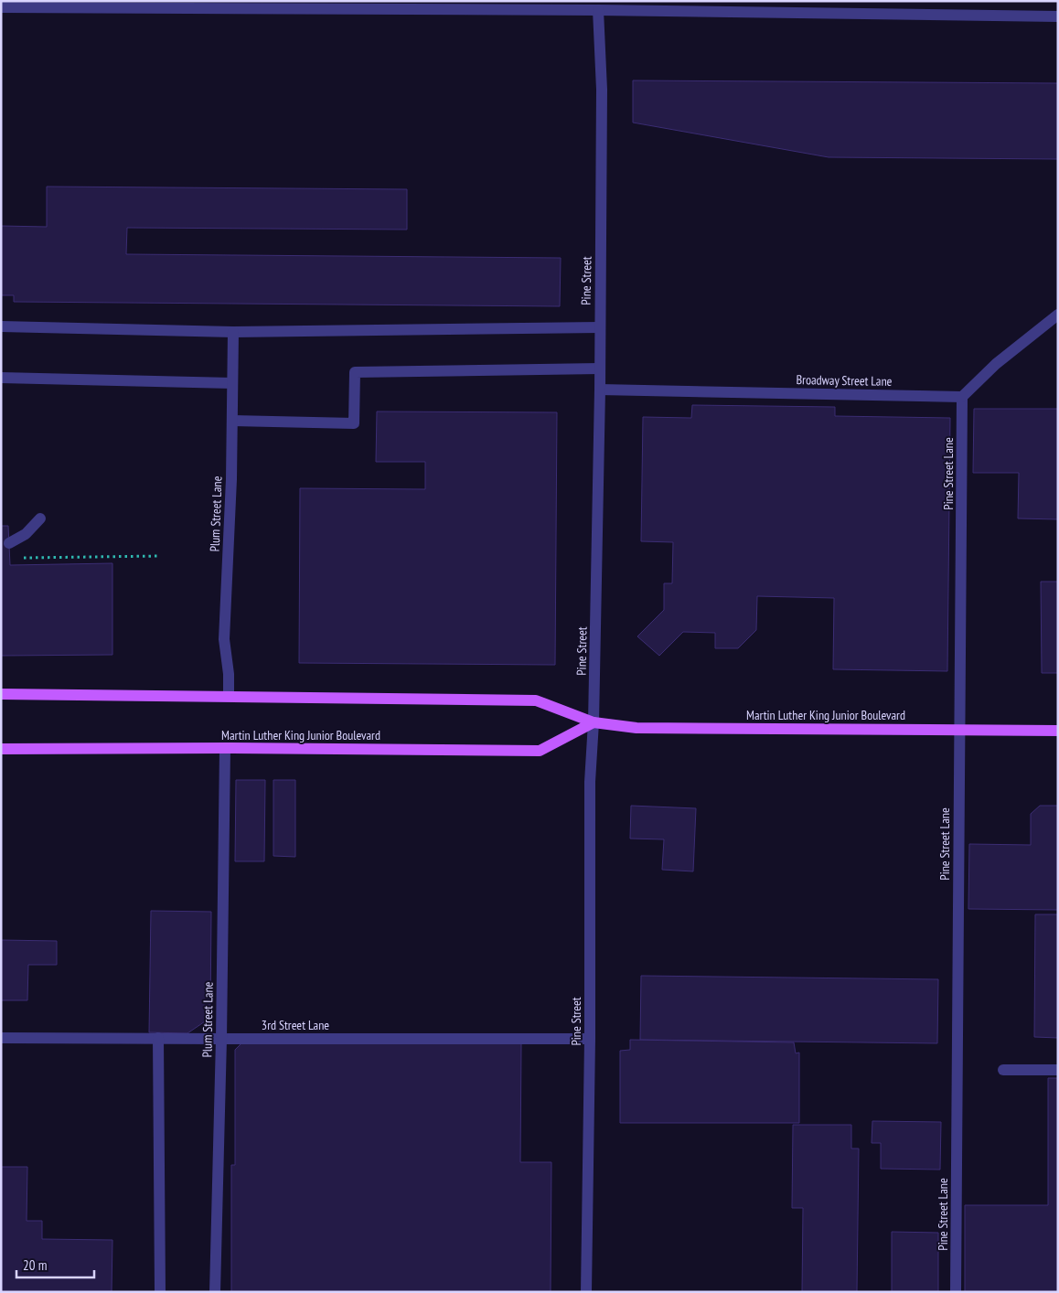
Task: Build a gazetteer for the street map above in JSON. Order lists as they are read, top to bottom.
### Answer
{
  "streets": {
    "main road": ["Martin Luther King Junior Boulevard"],
    "street": [
      "Pine Street",
      "Broadway Street Lane",
      "Pine Street Lane",
      "Plum Street Lane",
      "3rd Street Lane"
    ]
  },
  "crossings": [
    ["Pine Street", "Broadway Street Lane"],
    ["Pine Street", "Martin Luther King Junior Boulevard"],
    ["Pine Street", "3rd Street Lane"],
    ["Broadway Street Lane", "Pine Street Lane"],
    ["Pine Street Lane", "Martin Luther King Junior Boulevard"],
    ["Plum Street Lane", "Martin Luther King Junior Boulevard"],
    ["Plum Street Lane", "3rd Street Lane"]
  ],
  "scale_bar": "20 m"
}
